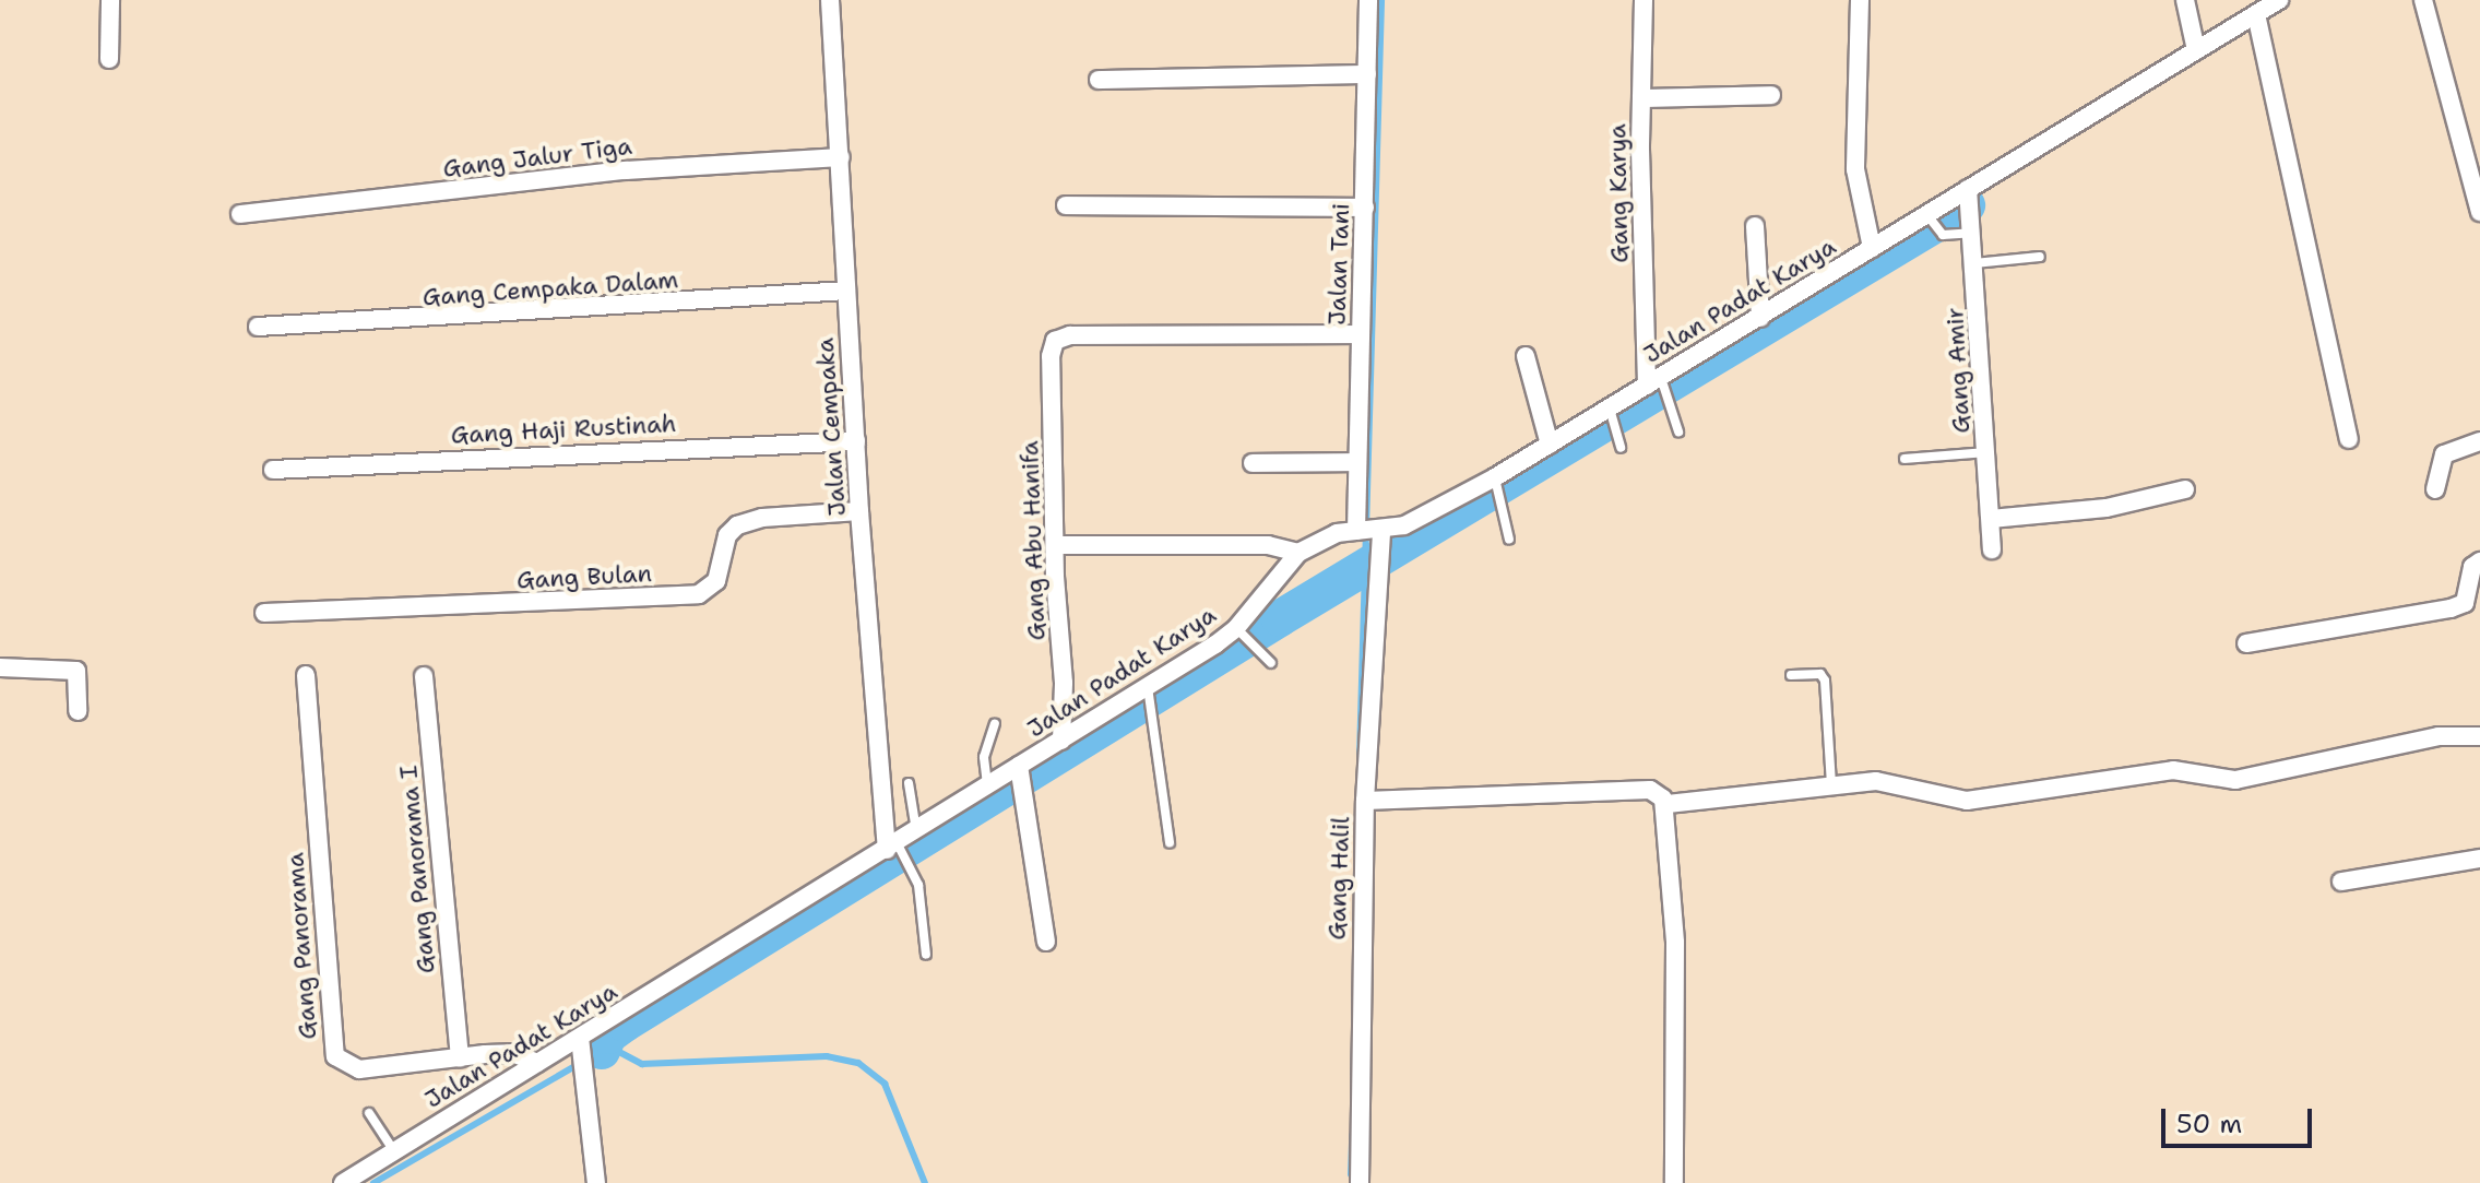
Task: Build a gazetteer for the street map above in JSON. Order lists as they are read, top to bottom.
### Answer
{
  "streets": {
    "street": [
      "Gang Jalur Tiga",
      "Gang Karya",
      "Jalan Tani",
      "Gang Cempaka Dalam",
      "Jalan Padat Karya",
      "Gang Amir",
      "Jalan Cempaka",
      "Gang Haji Rustinah",
      "Gang Abu Hanifa",
      "Gang Bulan",
      "Gang Panorama I",
      "Gang Halil",
      "Gang Panorama"
    ]
  },
  "crossings": [
    ["Gang Jalur Tiga", "Jalan Cempaka"],
    ["Gang Karya", "Jalan Padat Karya"],
    ["Jalan Tani", "Jalan Padat Karya"],
    ["Jalan Tani", "Gang Abu Hanifa"],
    ["Jalan Tani", "Gang Halil"],
    ["Gang Cempaka Dalam", "Jalan Cempaka"],
    ["Jalan Padat Karya", "Gang Amir"],
    ["Jalan Padat Karya", "Jalan Cempaka"],
    ["Jalan Padat Karya", "Gang Abu Hanifa"],
    ["Jalan Padat Karya", "Gang Halil"],
    ["Jalan Padat Karya", "Gang Panorama"],
    ["Jalan Cempaka", "Gang Haji Rustinah"],
    ["Jalan Cempaka", "Gang Bulan"],
    ["Gang Panorama I", "Gang Panorama"]
  ],
  "scale_bar": "50 m"
}
